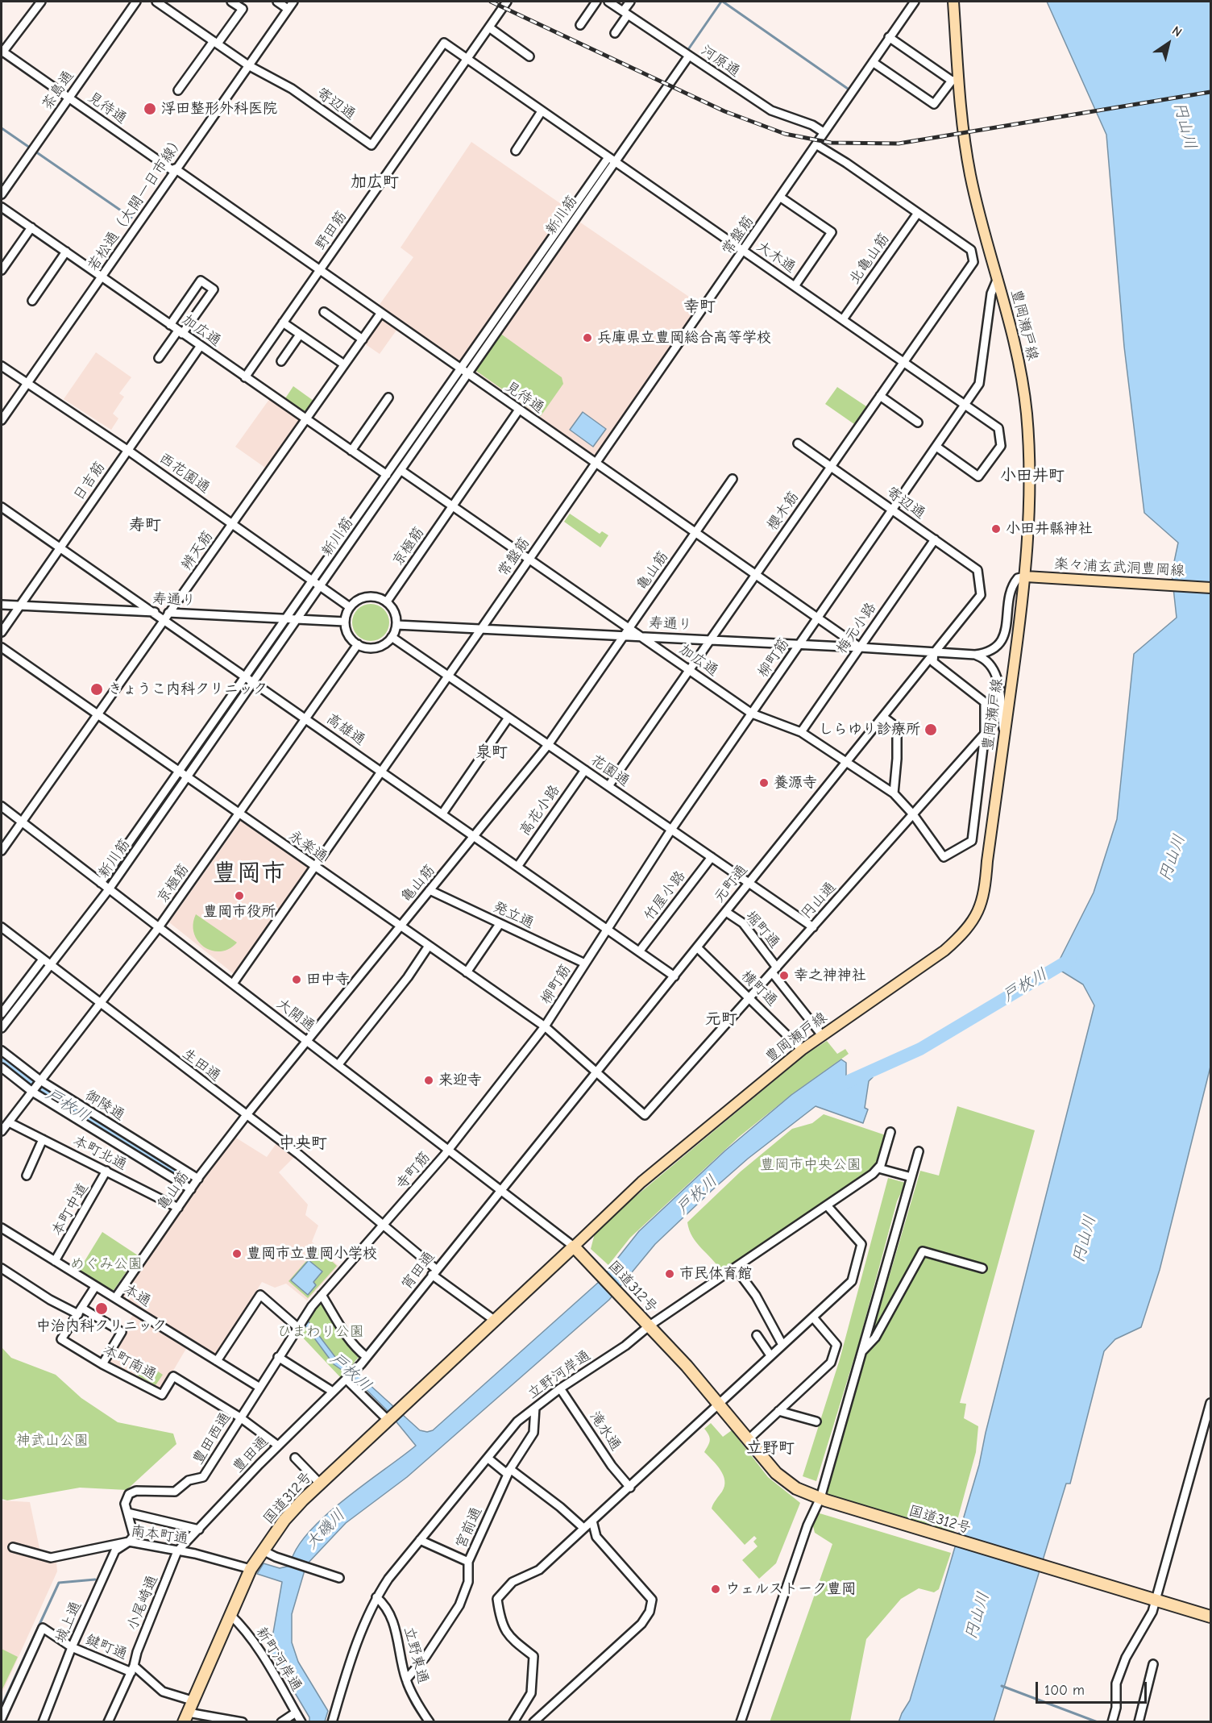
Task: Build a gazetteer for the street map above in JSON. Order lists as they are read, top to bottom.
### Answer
{
  "streets": {
    "highway": ["国道312号"],
    "main road": ["豊岡瀬戸線", "楽々浦玄武洞豊岡線"],
    "street": [
      "河原通",
      "茶島通",
      "寄辺通",
      "見待通",
      "若松通（大開一日市線）",
      "新川筋",
      "野田筋",
      "常盤筋",
      "大木通",
      "北亀山筋",
      "加広通",
      "西花園通",
      "日吉筋",
      "櫻木筋",
      "京極筋",
      "辨天筋",
      "亀山筋",
      "寿通り",
      "梅元小路",
      "柳町筋",
      "高雄通",
      "花園通",
      "高花小路",
      "永楽通",
      "元町通",
      "竹屋小路",
      "円山通",
      "発立通",
      "堀町通",
      "横町通",
      "大開通",
      "生田通",
      "御陵通",
      "本町北通",
      "寺町筋",
      "本町中道",
      "宵田通",
      "本通",
      "本町南通",
      "立野河岸通",
      "滝水通",
      "豊田西通",
      "豊田通",
      "宮前通",
      "南本町通",
      "小尾崎通",
      "城上通",
      "鍵町通",
      "立野東通",
      "新町河岸通"
    ]
  },
  "crossings": [
    ["河原通", "新川筋"],
    ["河原通", "常盤筋"],
    ["茶島通", "見待通"],
    ["寄辺通", "若松通（大開一日市線）"],
    ["寄辺通", "野田筋"],
    ["寄辺通", "大木通"],
    ["寄辺通", "櫻木筋"],
    ["寄辺通", "梅元小路"],
    ["寄辺通", "柳町筋"],
    ["寄辺通", "元町通"],
    ["見待通", "若松通（大開一日市線）"],
    ["見待通", "新川筋"],
    ["見待通", "野田筋"],
    ["見待通", "常盤筋"],
    ["見待通", "櫻木筋"],
    ["見待通", "京極筋"],
    ["見待通", "辨天筋"],
    ["見待通", "亀山筋"],
    ["見待通", "寿通り"],
    ["見待通", "梅元小路"],
    ["見待通", "柳町筋"],
    ["若松通（大開一日市線）", "加広通"],
    ["若松通（大開一日市線）", "西花園通"],
    ["新川筋", "大木通"],
    ["新川筋", "加広通"],
    ["新川筋", "西花園通"],
    ["新川筋", "寿通り"],
    ["新川筋", "高雄通"],
    ["新川筋", "永楽通"],
    ["新川筋", "大開通"],
    ["新川筋", "生田通"],
    ["野田筋", "大木通"],
    ["野田筋", "加広通"],
    ["常盤筋", "大木通"],
    ["常盤筋", "加広通"],
    ["常盤筋", "寿通り"],
    ["常盤筋", "高雄通"],
    ["常盤筋", "花園通"],
    ["常盤筋", "永楽通"],
    ["常盤筋", "大開通"],
    ["大木通", "北亀山筋"],
    ["大木通", "櫻木筋"],
    ["大木通", "柳町筋"],
    ["北亀山筋", "櫻木筋"],
    ["豊岡瀬戸線", "楽々浦玄武洞豊岡線"],
    ["豊岡瀬戸線", "柳町筋"],
    ["豊岡瀬戸線", "堀町通"],
    ["豊岡瀬戸線", "横町通"],
    ["豊岡瀬戸線", "大開通"],
    ["豊岡瀬戸線", "国道312号"],
    ["加広通", "日吉筋"],
    ["加広通", "櫻木筋"],
    ["加広通", "京極筋"],
    ["加広通", "辨天筋"],
    ["加広通", "亀山筋"],
    ["加広通", "寿通り"],
    ["加広通", "梅元小路"],
    ["加広通", "柳町筋"],
    ["加広通", "元町通"],
    ["加広通", "円山通"],
    ["西花園通", "日吉筋"],
    ["西花園通", "京極筋"],
    ["西花園通", "辨天筋"],
    ["西花園通", "寿通り"],
    ["西花園通", "花園通"],
    ["日吉筋", "寿通り"],
    ["日吉筋", "高雄通"],
    ["櫻木筋", "寿通り"],
    ["櫻木筋", "花園通"],
    ["京極筋", "寿通り"],
    ["京極筋", "高雄通"],
    ["京極筋", "花園通"],
    ["京極筋", "永楽通"],
    ["京極筋", "大開通"],
    ["京極筋", "生田通"],
    ["京極筋", "御陵通"],
    ["京極筋", "本町北通"],
    ["辨天筋", "寿通り"],
    ["辨天筋", "高雄通"],
    ["辨天筋", "永楽通"],
    ["辨天筋", "大開通"],
    ["亀山筋", "寿通り"],
    ["亀山筋", "高雄通"],
    ["亀山筋", "花園通"],
    ["亀山筋", "永楽通"],
    ["亀山筋", "発立通"],
    ["亀山筋", "大開通"],
    ["亀山筋", "生田通"],
    ["亀山筋", "御陵通"],
    ["亀山筋", "本町北通"],
    ["亀山筋", "本通"],
    ["寿通り", "梅元小路"],
    ["寿通り", "柳町筋"],
    ["寿通り", "高雄通"],
    ["寿通り", "花園通"],
    ["寿通り", "元町通"],
    ["柳町筋", "高雄通"],
    ["柳町筋", "花園通"],
    ["柳町筋", "永楽通"],
    ["柳町筋", "発立通"],
    ["柳町筋", "寺町筋"],
    ["高雄通", "高花小路"],
    ["高雄通", "元町通"],
    ["高雄通", "竹屋小路"],
    ["花園通", "高花小路"],
    ["花園通", "元町通"],
    ["花園通", "竹屋小路"],
    ["花園通", "円山通"],
    ["永楽通", "元町通"],
    ["永楽通", "円山通"],
    ["永楽通", "寺町筋"],
    ["元町通", "円山通"],
    ["元町通", "堀町通"],
    ["元町通", "横町通"],
    ["元町通", "大開通"],
    ["元町通", "宵田通"],
    ["円山通", "堀町通"],
    ["円山通", "横町通"],
    ["大開通", "寺町筋"],
    ["大開通", "宵田通"],
    ["大開通", "国道312号"],
    ["生田通", "寺町筋"],
    ["生田通", "宵田通"],
    ["生田通", "国道312号"],
    ["本町北通", "本町中道"],
    ["寺町筋", "豊田西通"],
    ["本町中道", "本通"],
    ["宵田通", "豊田通"],
    ["国道312号", "立野河岸通"],
    ["国道312号", "南本町通"],
    ["国道312号", "鍵町通"],
    ["国道312号", "新町河岸通"],
    ["本通", "豊田西通"],
    ["本町南通", "豊田西通"],
    ["本町南通", "豊田通"],
    ["立野河岸通", "滝水通"],
    ["立野河岸通", "宮前通"],
    ["立野河岸通", "立野東通"],
    ["豊田通", "南本町通"],
    ["豊田通", "小尾崎通"],
    ["宮前通", "立野東通"],
    ["南本町通", "小尾崎通"],
    ["南本町通", "城上通"],
    ["小尾崎通", "鍵町通"],
    ["城上通", "鍵町通"]
  ],
  "districts": [
    "加広町",
    "幸町",
    "小田井町",
    "寿町",
    "泉町",
    "豊岡市",
    "元町",
    "中央町",
    "立野町"
  ],
  "water": ["円山川", "戸枚川", "大磯川"],
  "parks": [
    "豊岡市中央公園",
    "めぐみ公園",
    "ひまわり公園",
    "神武山公園"
  ],
  "places": [
    "浮田整形外科医院",
    "兵庫県立豊岡総合高等学校",
    "小田井縣神社",
    "きょうこ内科クリニック",
    "しらゆり診療所",
    "養源寺",
    "豊岡市役所",
    "幸之神神社",
    "田中寺",
    "来迎寺",
    "豊岡市立豊岡小学校",
    "市民体育館",
    "中治内科クリニック",
    "ウェルストーク豊岡"
  ],
  "scale_bar": "100 m",
  "north": "top right"
}
